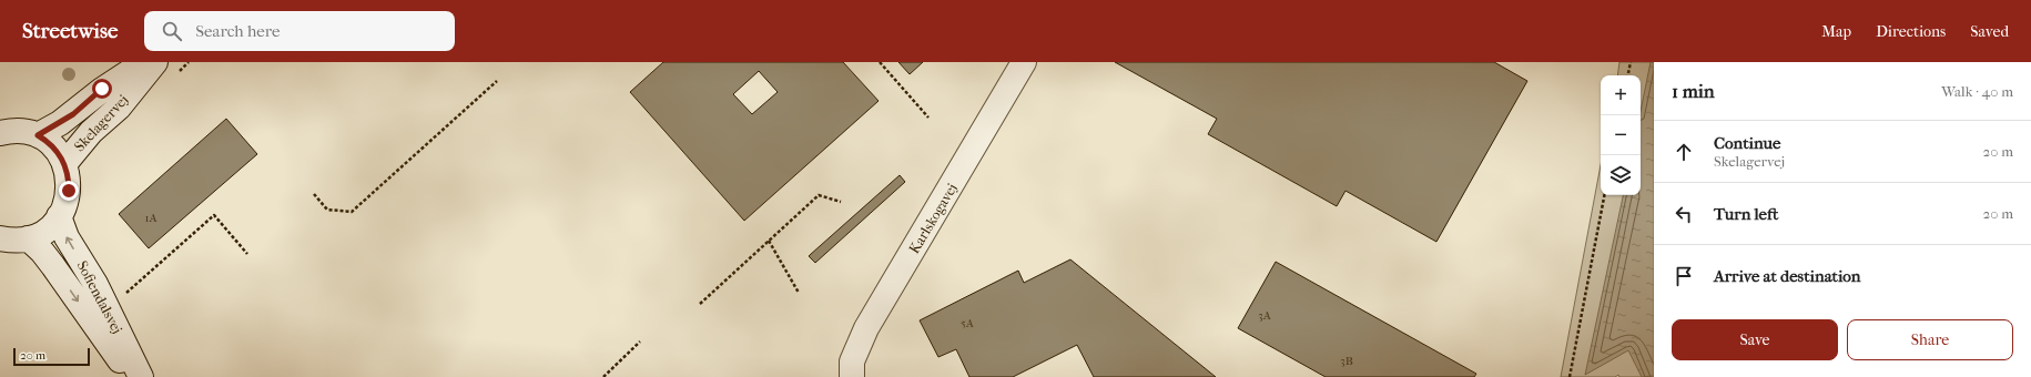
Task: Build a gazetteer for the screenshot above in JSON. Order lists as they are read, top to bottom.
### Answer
{
  "streets": {
    "street": ["Skelagervej", "Karlskogavej", "Sofiendalsvej"]
  },
  "house_numbers": [
    "1A",
    "3A",
    "5A",
    "3B"
  ],
  "scale_bar": "20 m",
  "page": {
    "header": "Streetwise",
    "search": "Search here",
    "nav": ["Map", "Directions", "Saved"],
    "heading": ["1 min", "Walk · 40 m"],
    "map_buttons": ["+", "−"],
    "list": [
      ["Continue", "Skelagervej", "20 m"],
      ["Turn left", "20 m"],
      "Arrive at destination"
    ],
    "buttons": ["Save", "Share"],
    "scale": "20 m"
  }
}
